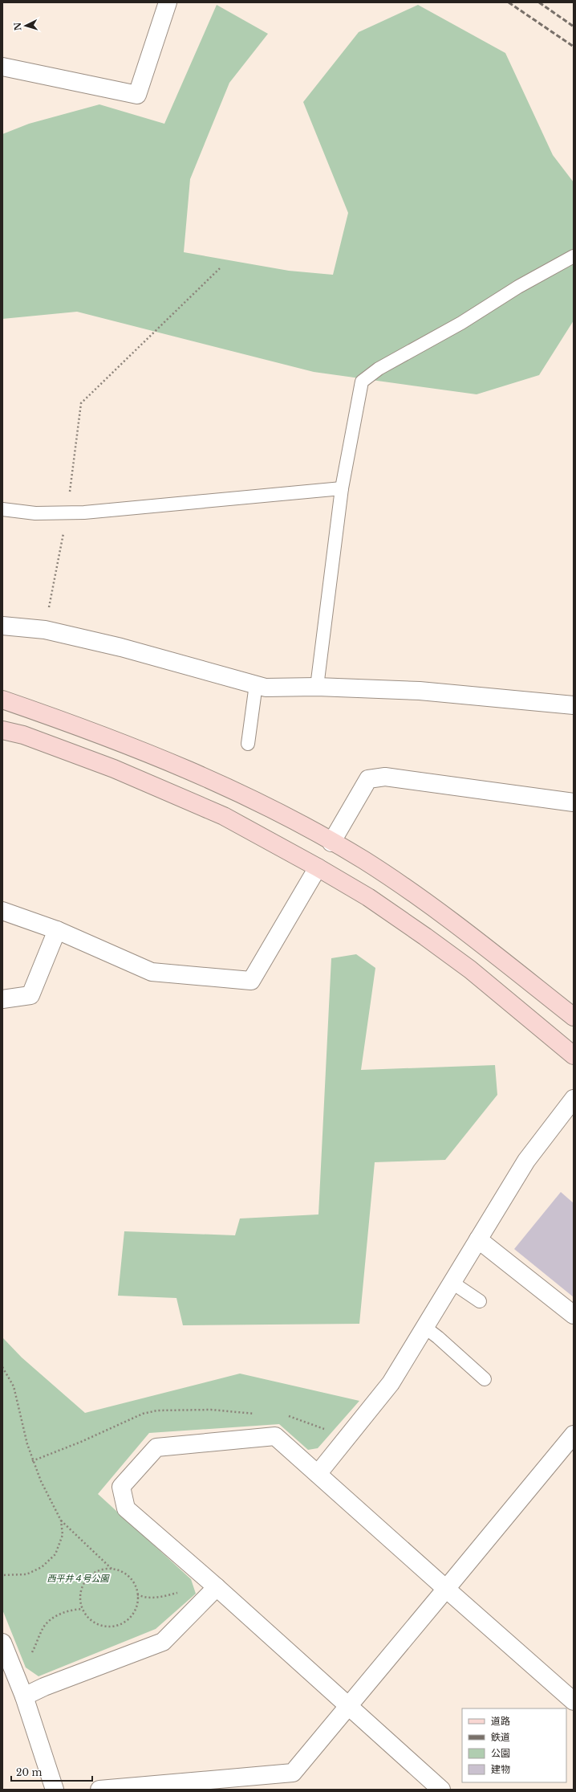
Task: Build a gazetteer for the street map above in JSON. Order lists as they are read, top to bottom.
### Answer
{
  "parks": ["西平井４号公園"],
  "legend": [
    "道路",
    "鉄道",
    "公園",
    "建物"
  ],
  "scale_bar": "20 m",
  "north": "left"
}
